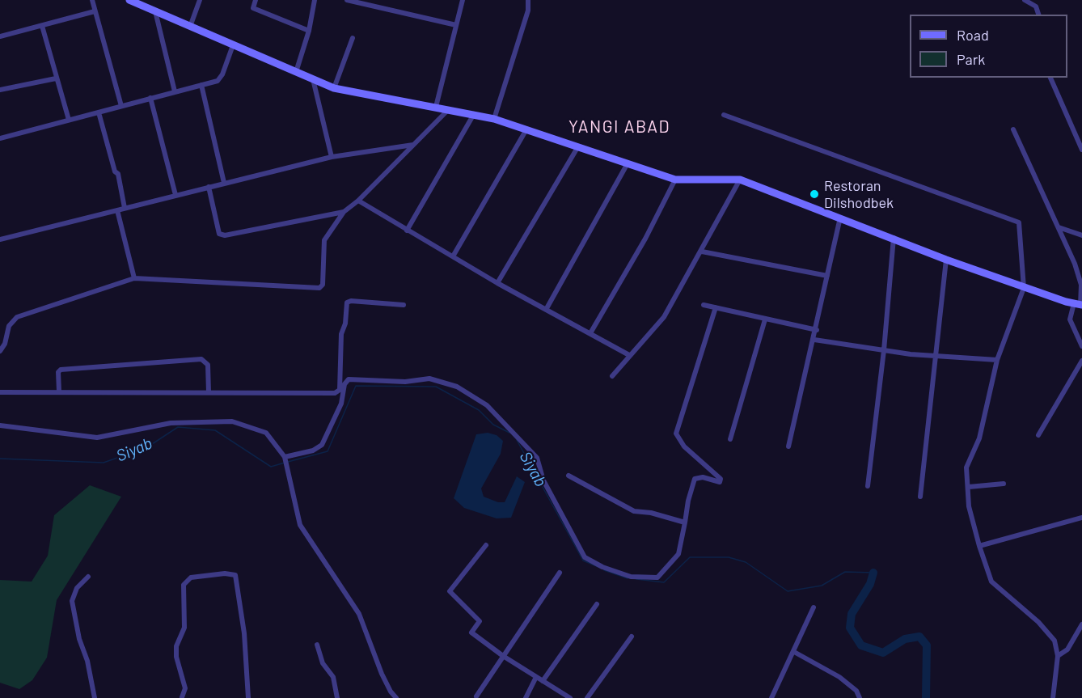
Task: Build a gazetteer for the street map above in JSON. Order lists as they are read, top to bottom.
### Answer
{
  "districts": ["YANGI ABAD"],
  "water": ["Siyab"],
  "places": ["Restoran Dilshodbek"],
  "legend": ["Road", "Park"]
}
